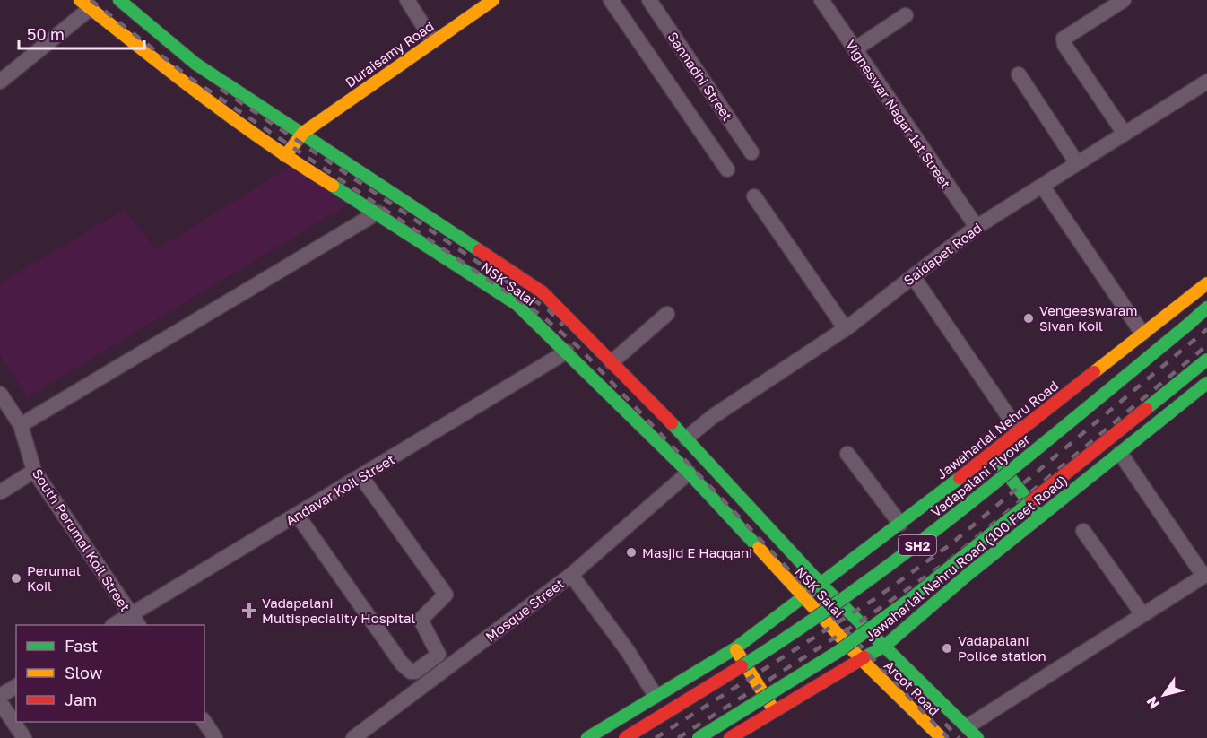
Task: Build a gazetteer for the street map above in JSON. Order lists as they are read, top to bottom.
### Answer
{
  "streets": {
    "main road": [
      "Duraisamy Road",
      "NSK Salai",
      "Jawaharlal Nehru Road",
      "Vadapalani Flyover",
      "SH2",
      "Jawaharlal Nehru Road (100 Feet Road)",
      "Arcot Road"
    ],
    "street": [
      "Sannadhi Street",
      "Vigneswar Nagar 1st Street",
      "Saidapet Road",
      "Andavar Koil Street",
      "South Perumal Koil Street",
      "Mosque Street"
    ]
  },
  "crossings": [
    ["Duraisamy Road", "NSK Salai"],
    ["Vigneswar Nagar 1st Street", "Saidapet Road"],
    ["NSK Salai", "Jawaharlal Nehru Road"],
    ["NSK Salai", "Andavar Koil Street"],
    ["NSK Salai", "Jawaharlal Nehru Road (100 Feet Road)"],
    ["NSK Salai", "Mosque Street"],
    ["NSK Salai", "Arcot Road"],
    ["Andavar Koil Street", "South Perumal Koil Street"],
    ["Jawaharlal Nehru Road (100 Feet Road)", "Arcot Road"]
  ],
  "places": {
    "other": [
      "Vengeeswaram Sivan Koil",
      "Masjid E Haqqani",
      "Perumal Koil",
      "Vadapalani Police station"
    ],
    "health": ["Vadapalani Multispeciality Hospital"]
  },
  "legend": ["Fast", "Slow", "Jam"],
  "scale_bar": "50 m",
  "north": "bottom left"
}
